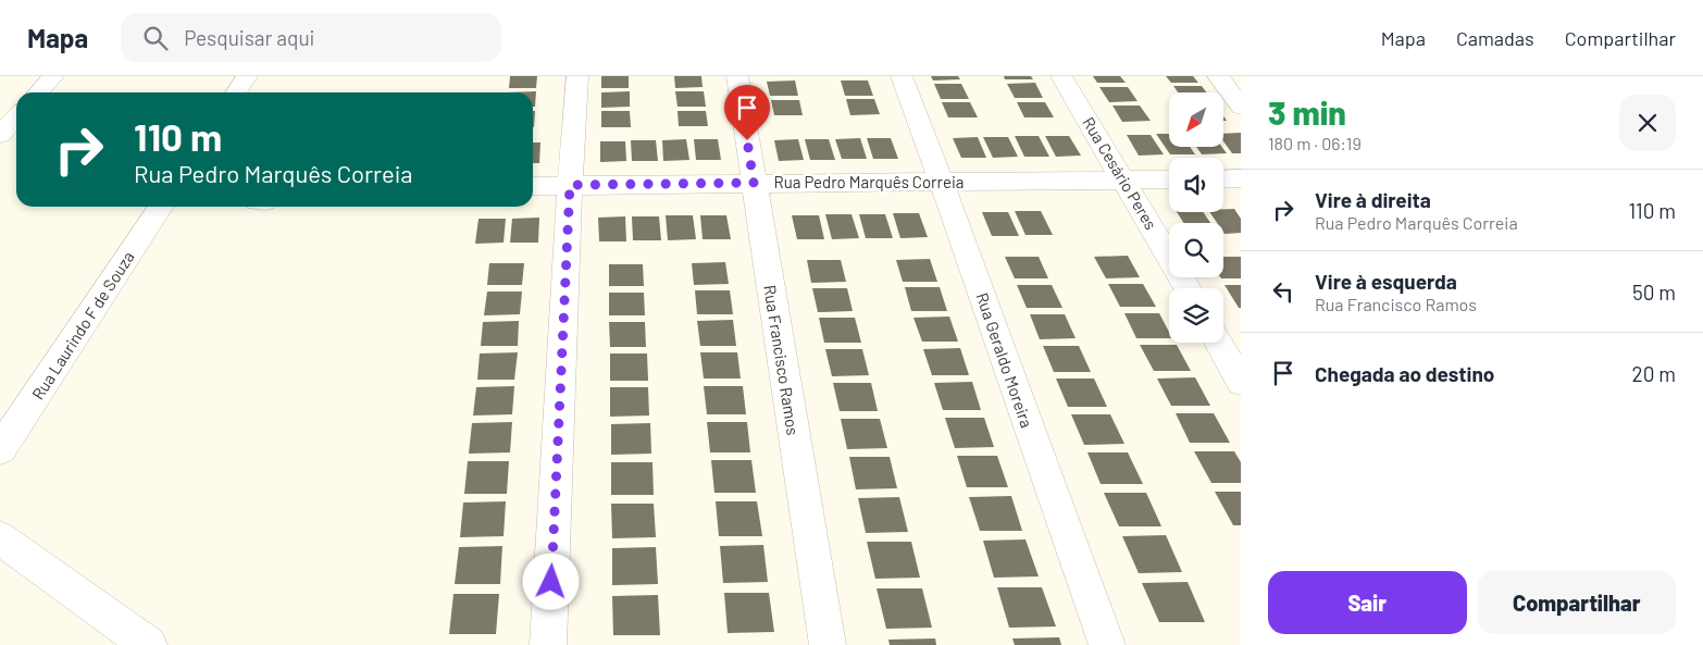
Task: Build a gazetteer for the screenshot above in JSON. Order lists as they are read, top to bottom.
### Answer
{
  "streets": {
    "street": [
      "Rua Cesário Peres",
      "Rua Pedro Marquês Correia",
      "Rua Laurindo F de Souza",
      "Rua Francisco Ramos",
      "Rua Geraldo Moreira"
    ]
  },
  "crossings": [
    ["Rua Cesário Peres", "Rua Pedro Marquês Correia"],
    ["Rua Pedro Marquês Correia", "Rua Francisco Ramos"],
    ["Rua Pedro Marquês Correia", "Rua Geraldo Moreira"]
  ],
  "north": "bottom left",
  "page": {
    "header": "Mapa",
    "search": "Pesquisar aqui",
    "nav": ["Mapa", "Camadas", "Compartilhar"],
    "heading": ["3 min", "180 m · 06:19"],
    "turn": ["110 m", "Rua Pedro Marquês Correia"],
    "list": [
      {
        "name": "Vire à direita",
        "note": "Rua Pedro Marquês Correia",
        "value": "110 m"
      },
      {
        "name": "Vire à esquerda",
        "note": "Rua Francisco Ramos",
        "value": "50 m"
      },
      {
        "name": "Chegada ao destino",
        "value": "20 m"
      }
    ],
    "buttons": ["Sair", "Compartilhar"]
  }
}
